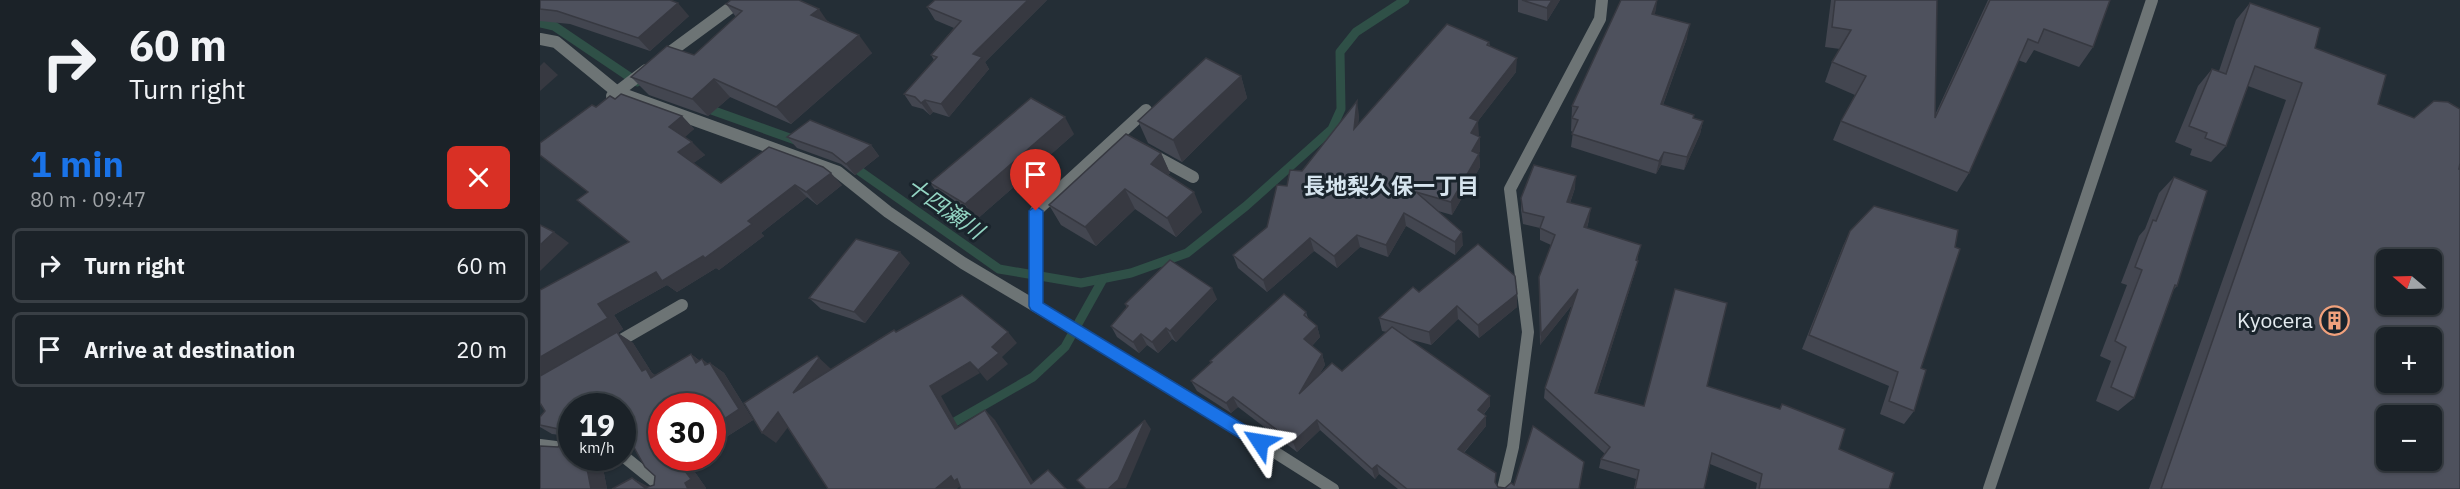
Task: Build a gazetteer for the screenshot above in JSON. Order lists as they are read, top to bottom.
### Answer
{
  "districts": ["長地梨久保一丁目"],
  "water": ["十四瀬川"],
  "places": {
    "building": ["Kyocera"]
  },
  "north": "left",
  "page": {
    "turn": ["60 m", "Turn right"],
    "heading": ["1 min", "80 m · 09:47"],
    "list": [
      {
        "name": "Turn right",
        "value": "60 m"
      },
      {
        "name": "Arrive at destination",
        "value": "20 m"
      }
    ],
    "map_buttons": ["+", "−"],
    "speed": "19 km/h",
    "limit": "30"
  }
}
